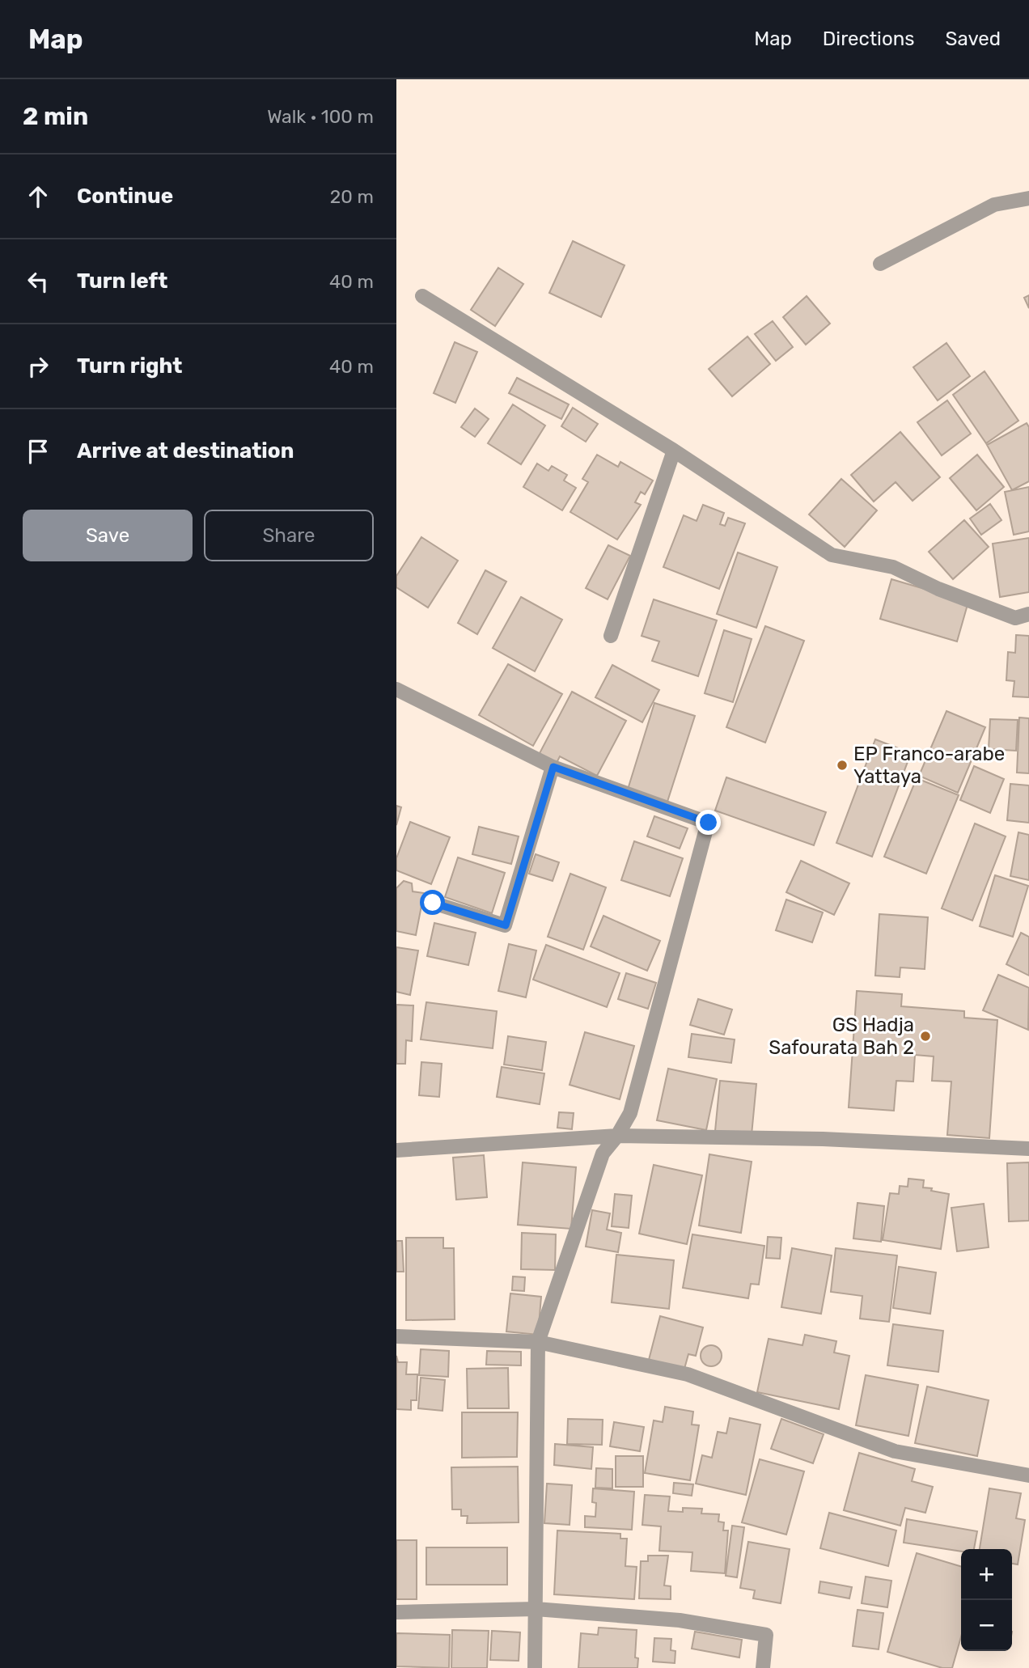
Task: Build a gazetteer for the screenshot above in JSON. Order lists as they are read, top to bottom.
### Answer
{
  "places": ["EP Franco-arabe Yattaya", "GS Hadja Safourata Bah 2"],
  "page": {
    "header": "Map",
    "nav": ["Map", "Directions", "Saved"],
    "heading": ["2 min", "Walk · 100 m"],
    "list": [
      ["Continue", "20 m"],
      ["Turn left", "40 m"],
      ["Turn right", "40 m"],
      "Arrive at destination"
    ],
    "buttons": ["Save", "Share"],
    "map_buttons": ["+", "−"]
  }
}
